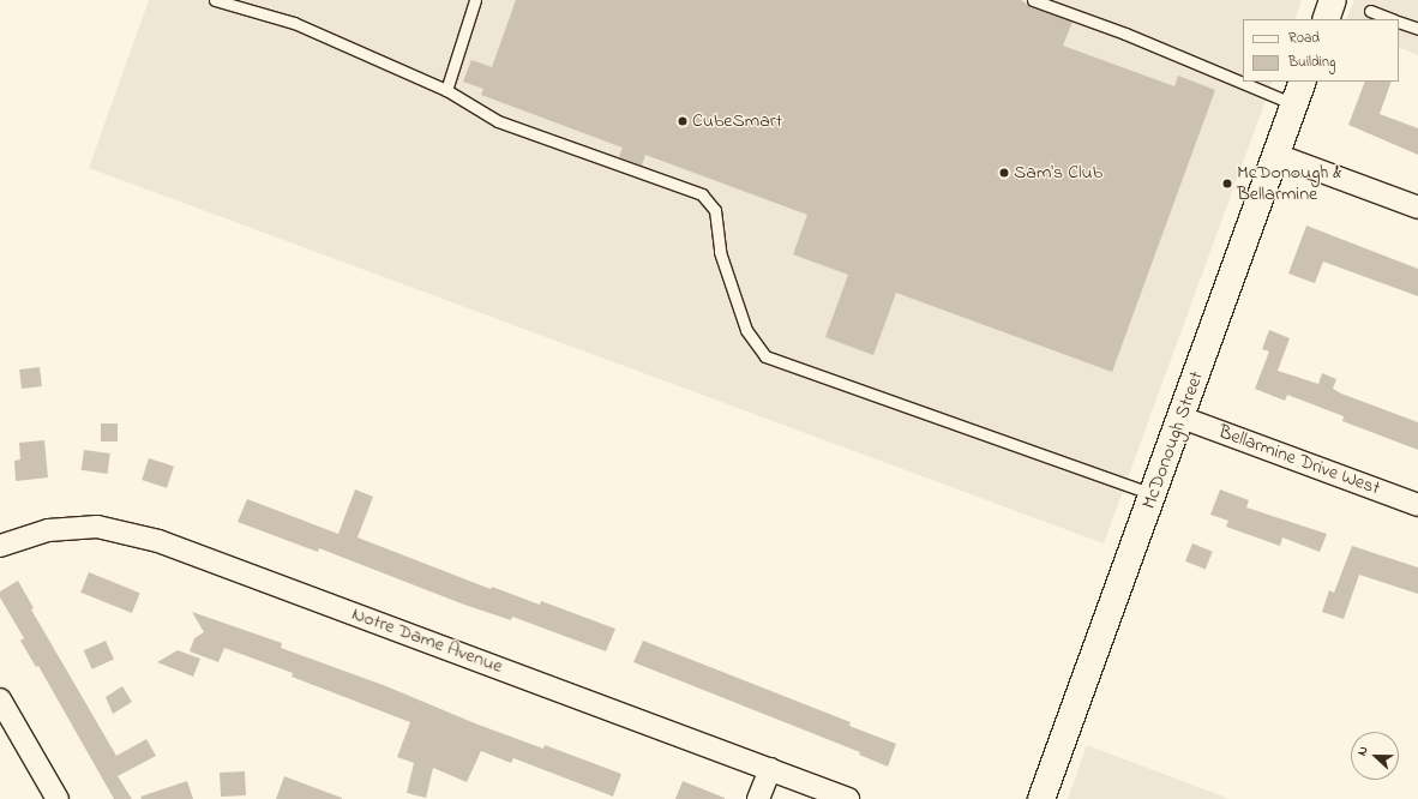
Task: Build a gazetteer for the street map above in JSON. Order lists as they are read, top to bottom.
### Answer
{
  "streets": {
    "street": ["McDonough Street", "Bellarmine Drive West", "Notre Dame Avenue"]
  },
  "crossings": [
    ["McDonough Street", "Bellarmine Drive West"]
  ],
  "places": ["CubeSmart", "Sam's Club", "McDonough & Bellarmine"],
  "legend": ["Road", "Building"],
  "north": "left"
}
